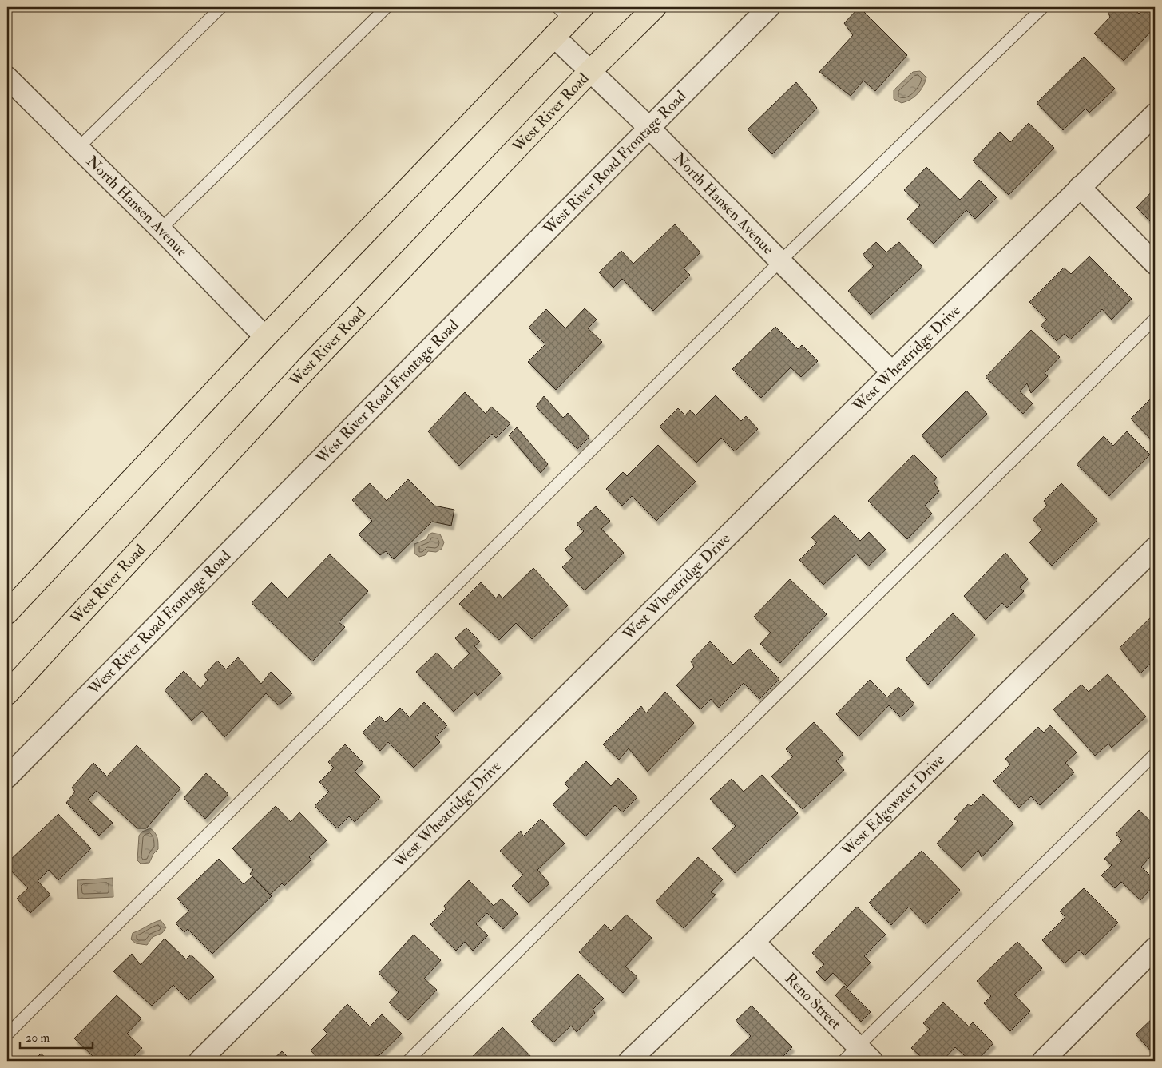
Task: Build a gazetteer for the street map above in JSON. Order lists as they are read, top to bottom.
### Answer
{
  "streets": {
    "main road": ["West River Road"],
    "street": [
      "West River Road Frontage Road",
      "North Hansen Avenue",
      "West Wheatridge Drive",
      "West Edgewater Drive",
      "Reno Street"
    ]
  },
  "crossings": [
    ["West River Road", "North Hansen Avenue"],
    ["West River Road Frontage Road", "North Hansen Avenue"],
    ["North Hansen Avenue", "West Wheatridge Drive"],
    ["West Edgewater Drive", "Reno Street"]
  ],
  "scale_bar": "20 m"
}
